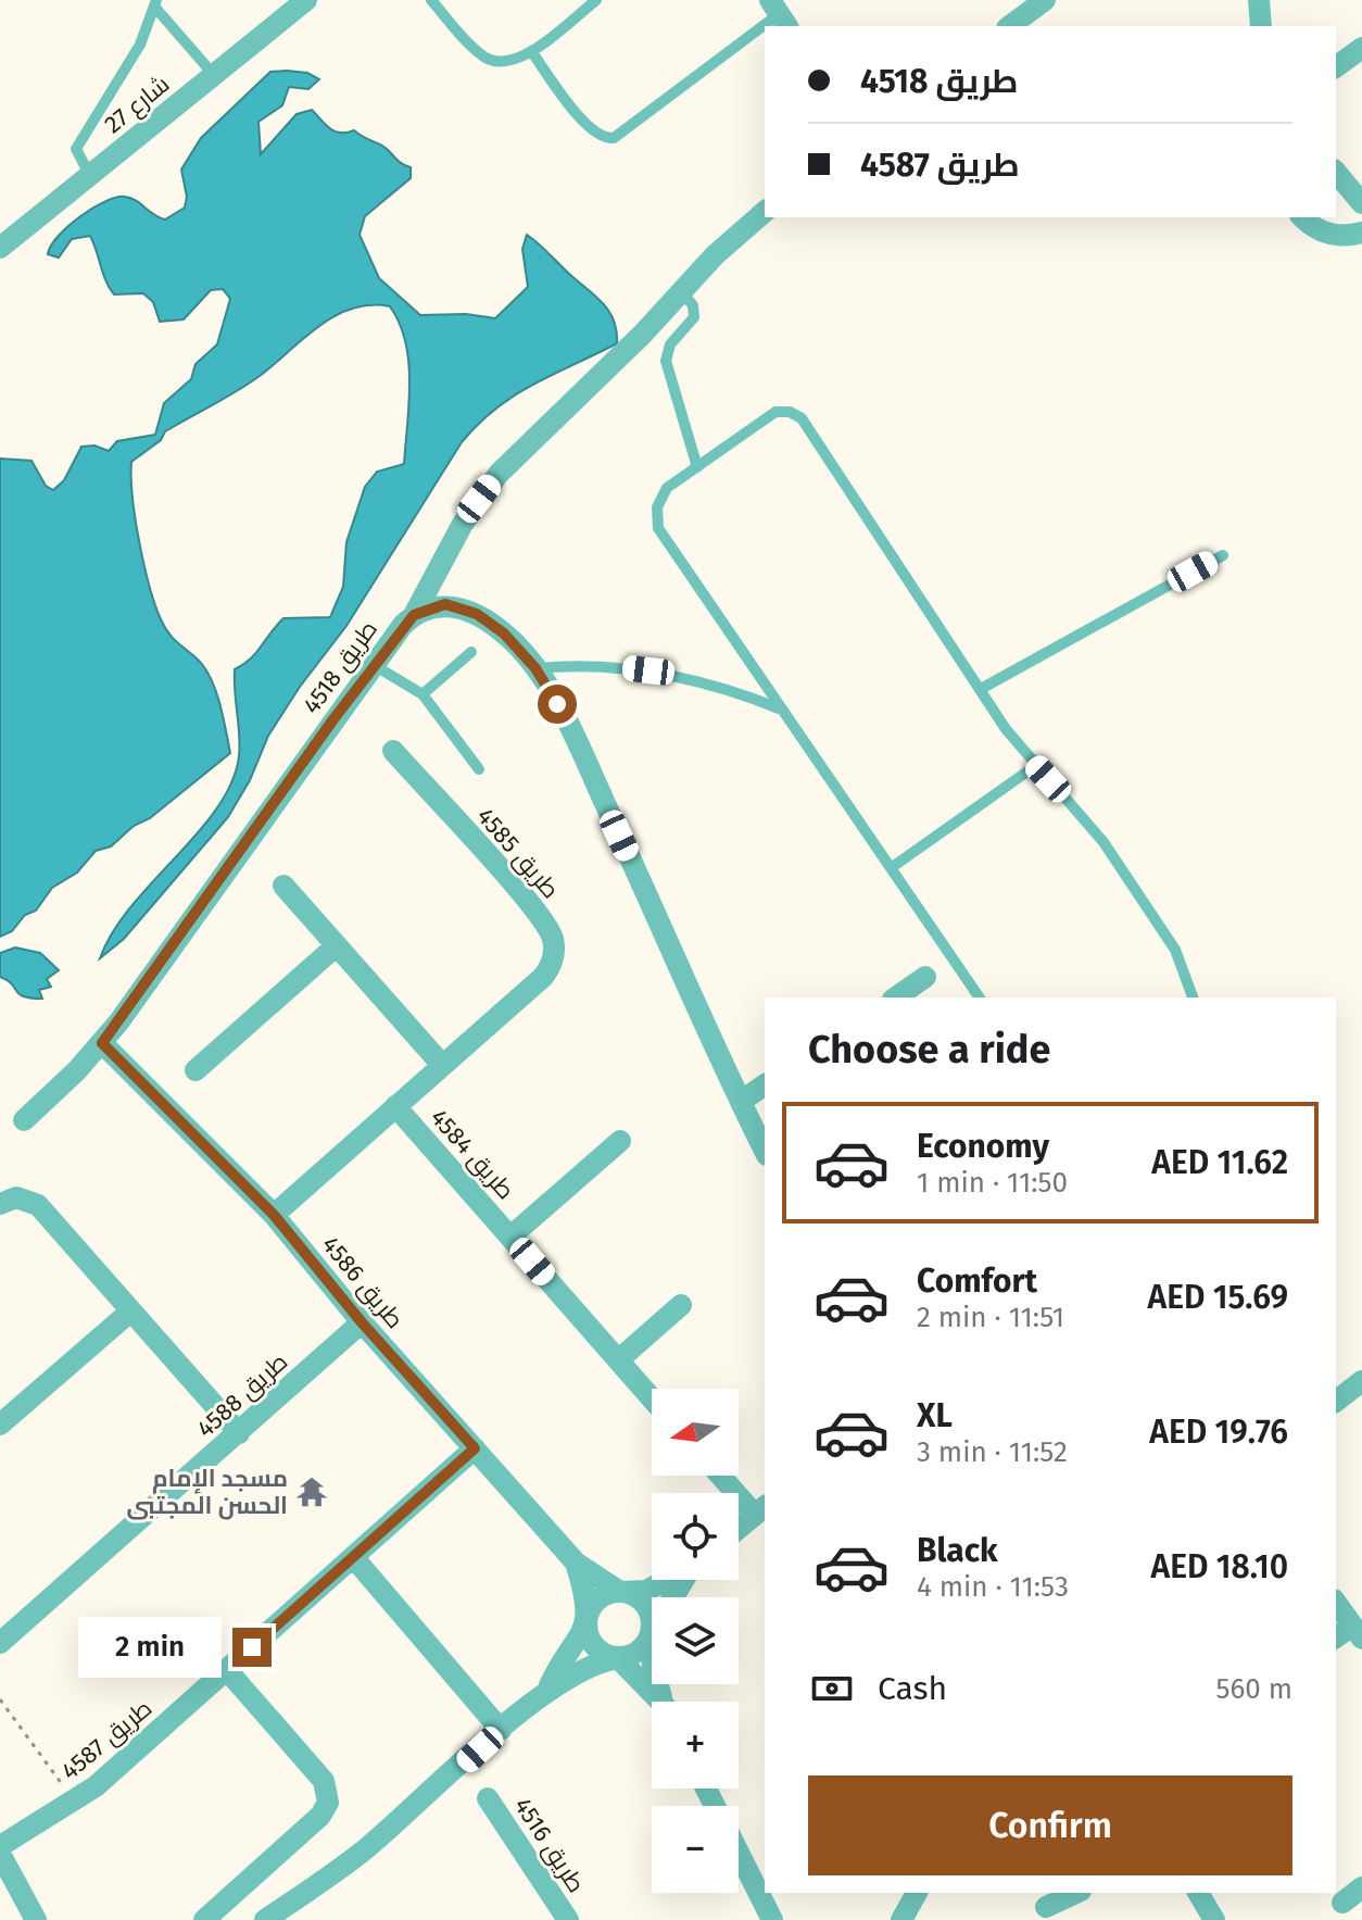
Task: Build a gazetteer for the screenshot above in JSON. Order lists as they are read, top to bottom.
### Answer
{
  "streets": {
    "street": [
      "شارع 27",
      "طريق 4518",
      "طريق 4585",
      "طريق 4584",
      "طريق 4586",
      "طريق 4588",
      "طريق 4587",
      "طريق 4516"
    ]
  },
  "crossings": [
    ["طريق 4518", "طريق 4586"],
    ["طريق 4585", "طريق 4584"],
    ["طريق 4585", "طريق 4586"],
    ["طريق 4586", "طريق 4588"],
    ["طريق 4586", "طريق 4587"]
  ],
  "places": {
    "temple": ["مسجد الإمام الحسن المجتبى"]
  },
  "north": "left",
  "page": {
    "banner": ["طريق 4518", "طريق 4587"],
    "heading": "Choose a ride",
    "list": [
      {
        "name": "Economy",
        "note": "1 min · 11:50",
        "value": "AED 11.62"
      },
      {
        "name": "Comfort",
        "note": "2 min · 11:51",
        "value": "AED 15.69"
      },
      {
        "name": "XL",
        "note": "3 min · 11:52",
        "value": "AED 19.76"
      },
      {
        "name": "Black",
        "note": "4 min · 11:53",
        "value": "AED 18.10"
      }
    ],
    "map_buttons": ["+", "−"],
    "bubble": "2 min",
    "pay": ["Cash", "560 m"],
    "buttons": "Confirm"
  }
}
